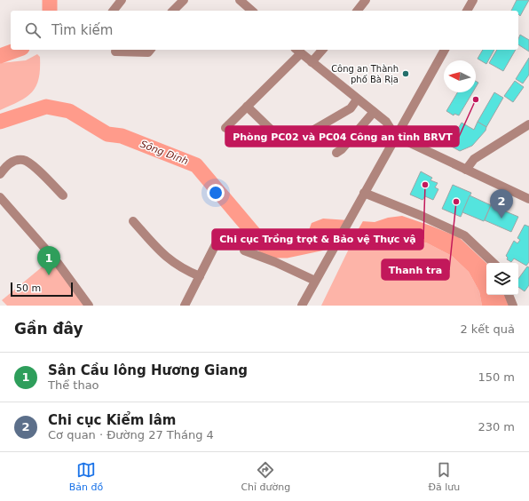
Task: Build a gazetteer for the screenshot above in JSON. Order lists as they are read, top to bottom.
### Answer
{
  "water": ["Sông Dinh"],
  "places": [
    "Công an Thành phố Bà Rịa",
    "Phòng PC02 và PC04 Công an tỉnh BRVT",
    "Chi cục Trồng trọt & Bảo vệ Thực vậ",
    "Thanh tra"
  ],
  "scale_bar": "50 m",
  "north": "left",
  "page": {
    "search": "Tìm kiếm",
    "pins": ["2", "1"],
    "scale": "50 m",
    "heading": ["Gần đây", "2 kết quả"],
    "list": [
      {
        "mark": "1",
        "name": "Sân Cầu lông Hương Giang",
        "note": "Thể thao",
        "value": "150 m"
      },
      {
        "mark": "2",
        "name": "Chi cục Kiểm lâm",
        "note": "Cơ quan · Đường 27 Tháng 4",
        "value": "230 m"
      }
    ],
    "nav": ["Bản đồ", "Chỉ đường", "Đã lưu"]
  }
}
